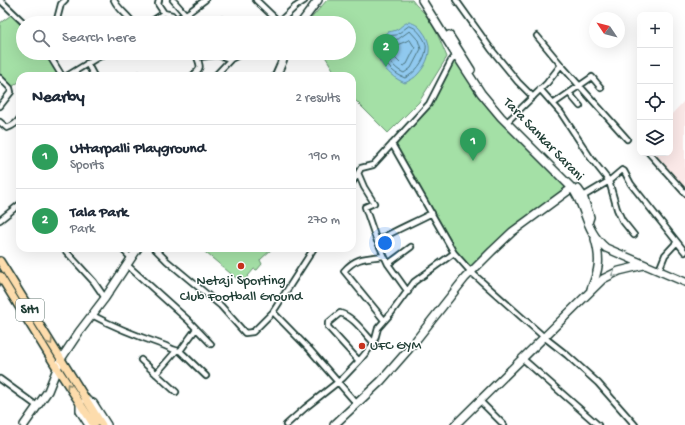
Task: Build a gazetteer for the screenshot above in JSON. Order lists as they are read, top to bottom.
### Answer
{
  "streets": {
    "main road": ["SH1"],
    "street": ["Tara Sankar Sarani"]
  },
  "places": ["Netaji Sporting Club Football Ground", "UFC GYM"],
  "north": "top left",
  "page": {
    "map_buttons": ["+", "−"],
    "search": "Search here",
    "pins": ["2", "1"],
    "heading": ["Nearby", "2 results"],
    "list": [
      {
        "mark": "1",
        "name": "Uttarpalli Playground",
        "note": "Sports",
        "value": "190 m"
      },
      {
        "mark": "2",
        "name": "Tala Park",
        "note": "Park",
        "value": "270 m"
      }
    ]
  }
}
